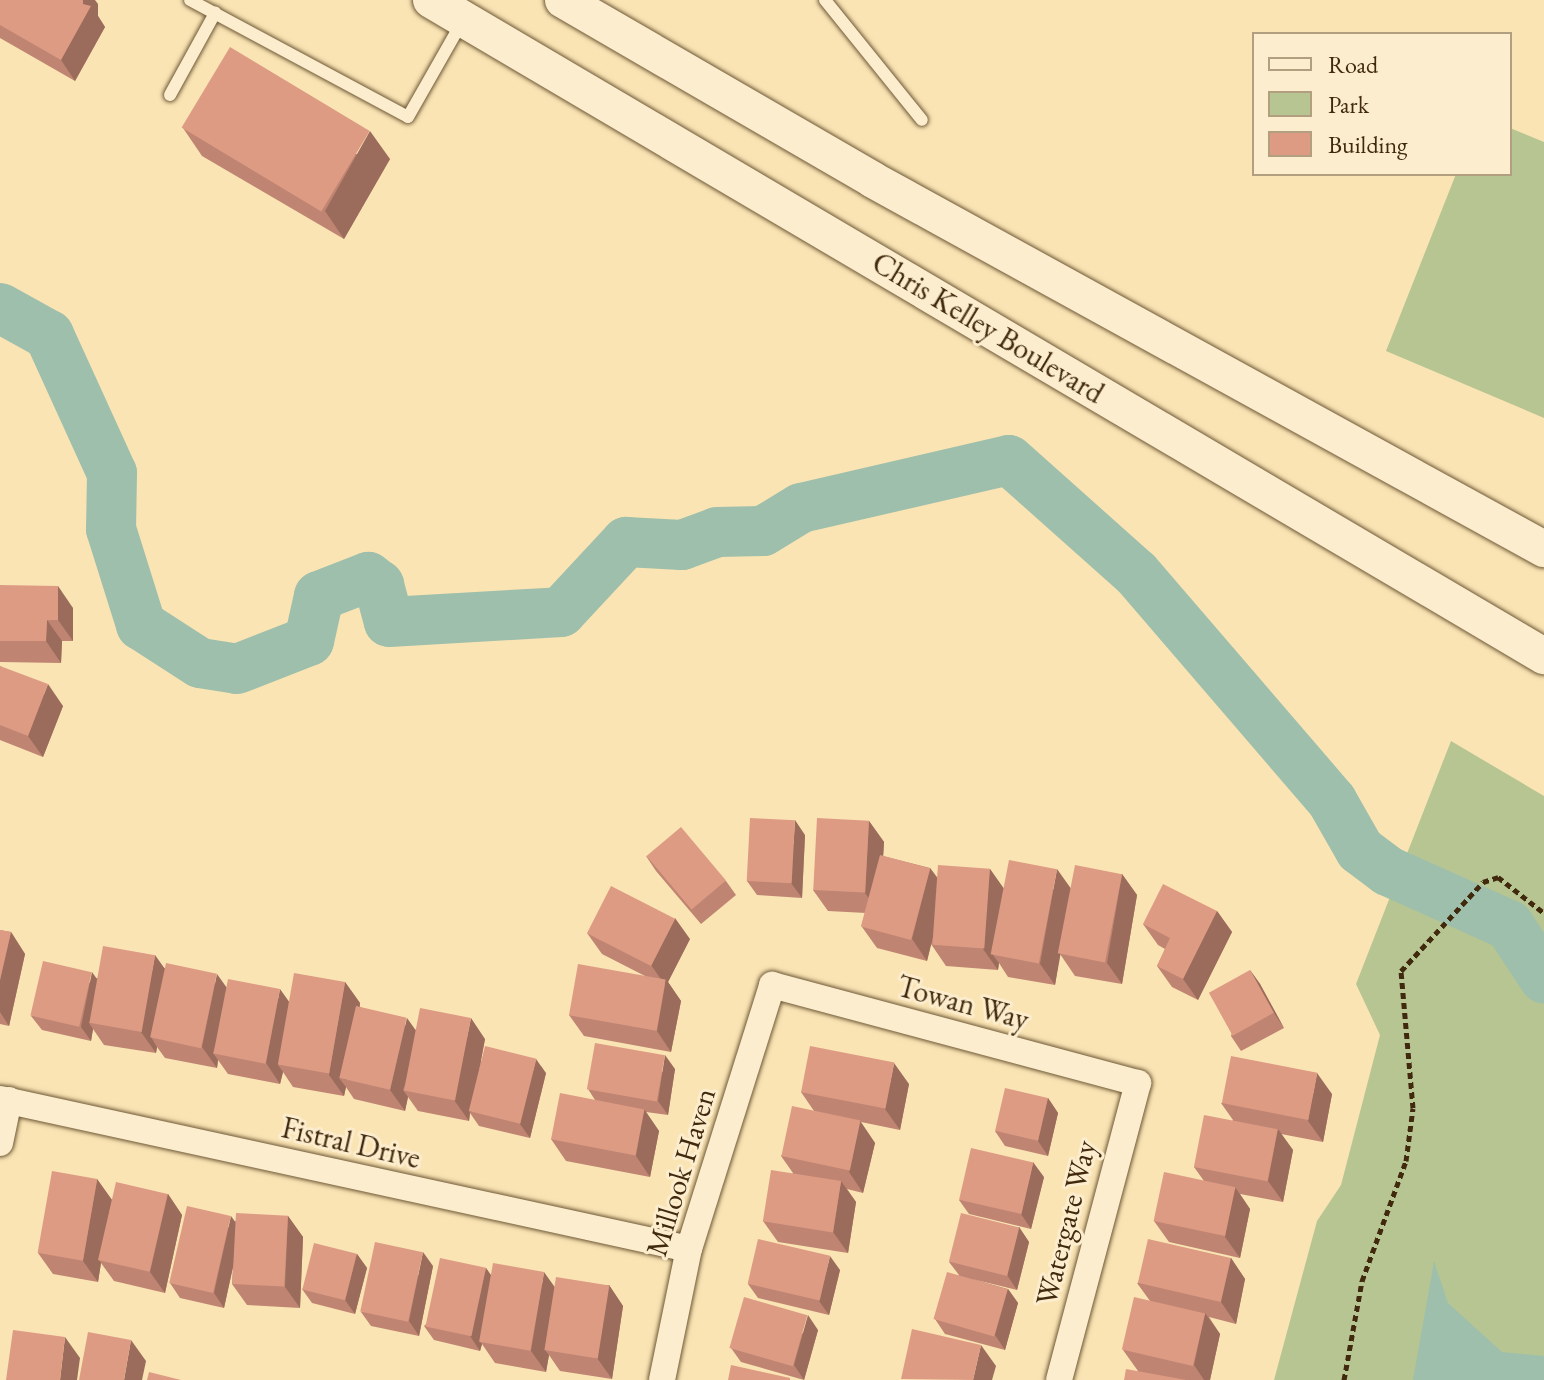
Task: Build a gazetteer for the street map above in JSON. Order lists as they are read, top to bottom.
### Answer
{
  "streets": {
    "main road": ["Chris Kelley Boulevard"],
    "street": [
      "Towan Way",
      "Fistral Drive",
      "Millook Haven",
      "Watergate Way"
    ]
  },
  "crossings": [
    ["Towan Way", "Millook Haven"],
    ["Towan Way", "Watergate Way"],
    ["Fistral Drive", "Millook Haven"]
  ],
  "legend": ["Road", "Park", "Building"]
}
